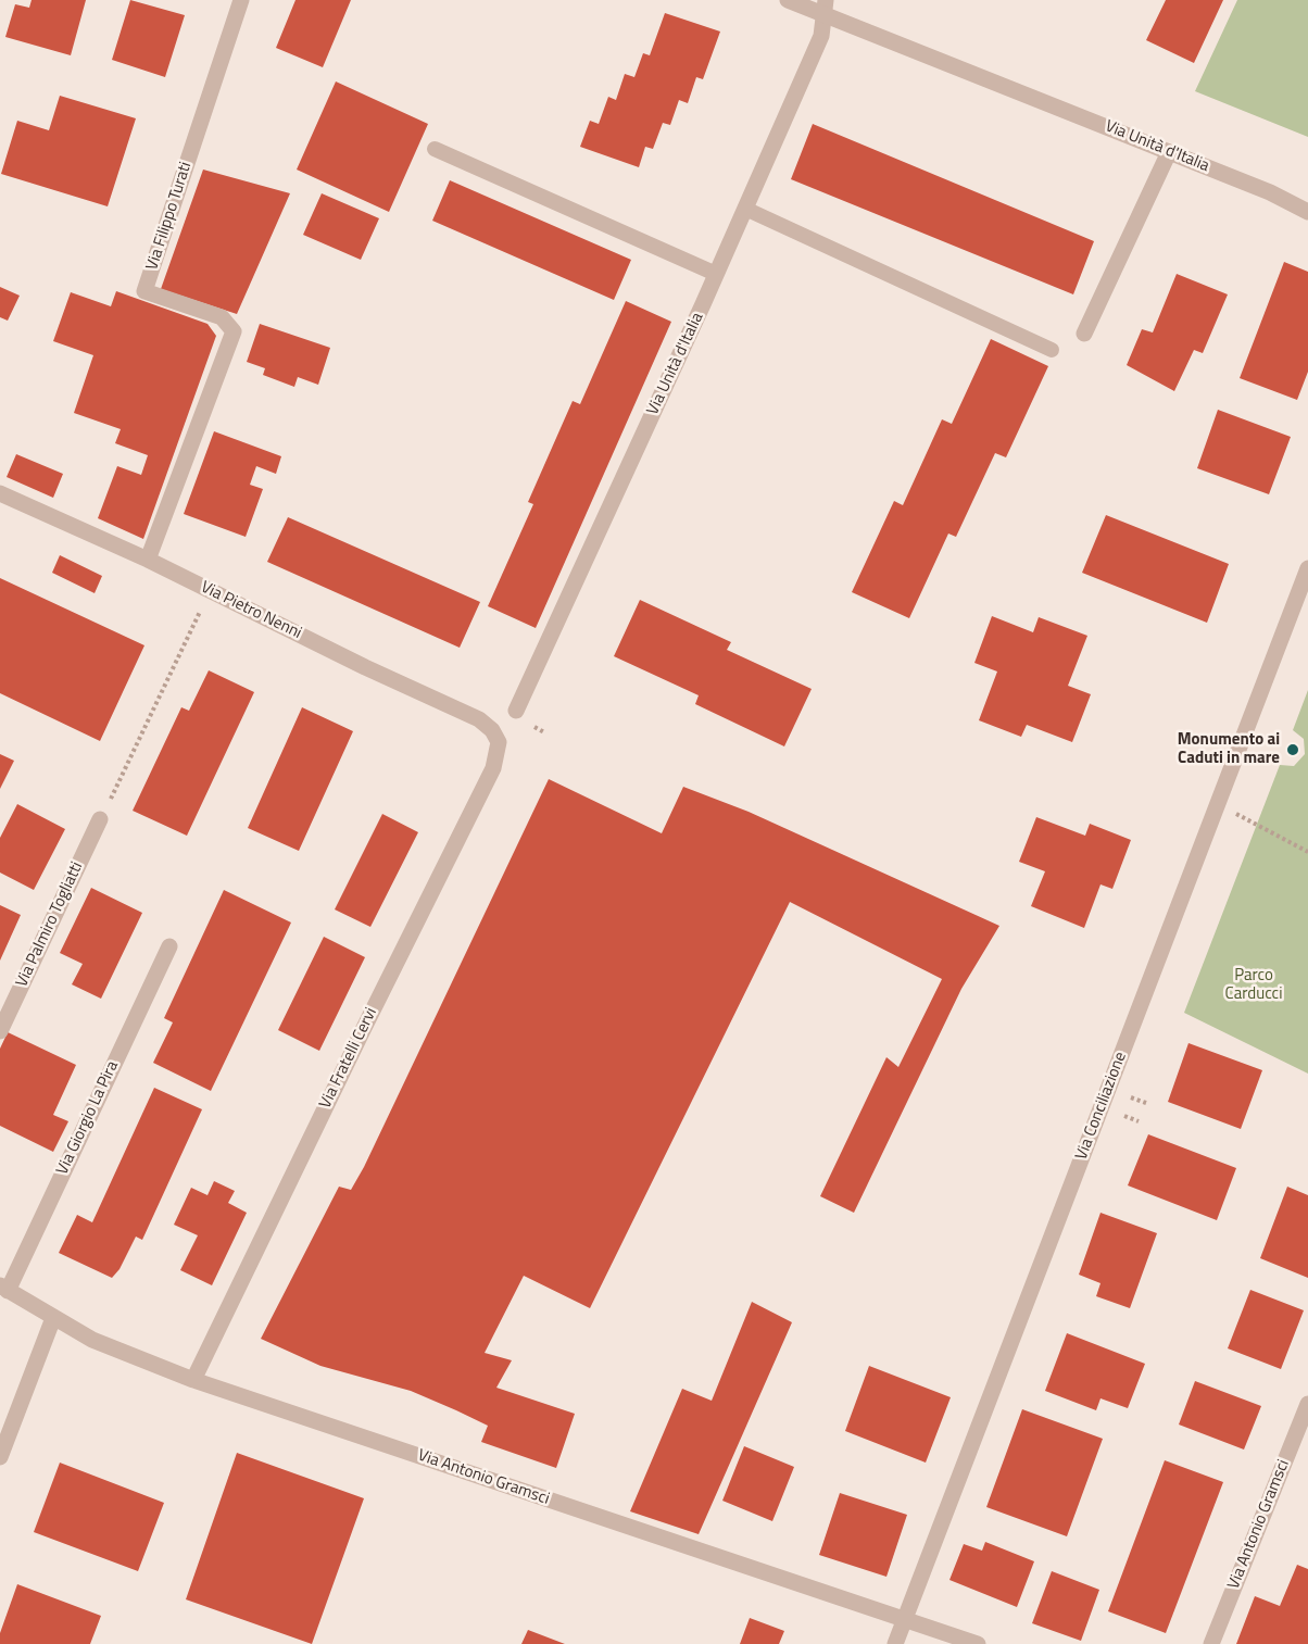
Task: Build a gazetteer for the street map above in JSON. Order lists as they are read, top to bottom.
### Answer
{
  "streets": {
    "street": [
      "Via Unità d'Italia",
      "Via Filippo Turati",
      "Via Pietro Nenni",
      "Via Palmiro Togliatti",
      "Via Fratelli Cervi",
      "Via Conciliazione",
      "Via Giorgio La Pira",
      "Via Antonio Gramsci"
    ]
  },
  "crossings": [
    ["Via Filippo Turati", "Via Pietro Nenni"],
    ["Via Pietro Nenni", "Via Fratelli Cervi"],
    ["Via Fratelli Cervi", "Via Antonio Gramsci"],
    ["Via Conciliazione", "Via Antonio Gramsci"],
    ["Via Giorgio La Pira", "Via Antonio Gramsci"]
  ],
  "parks": ["Parco Carducci"],
  "places": ["Monumento ai Caduti in mare"]
}
